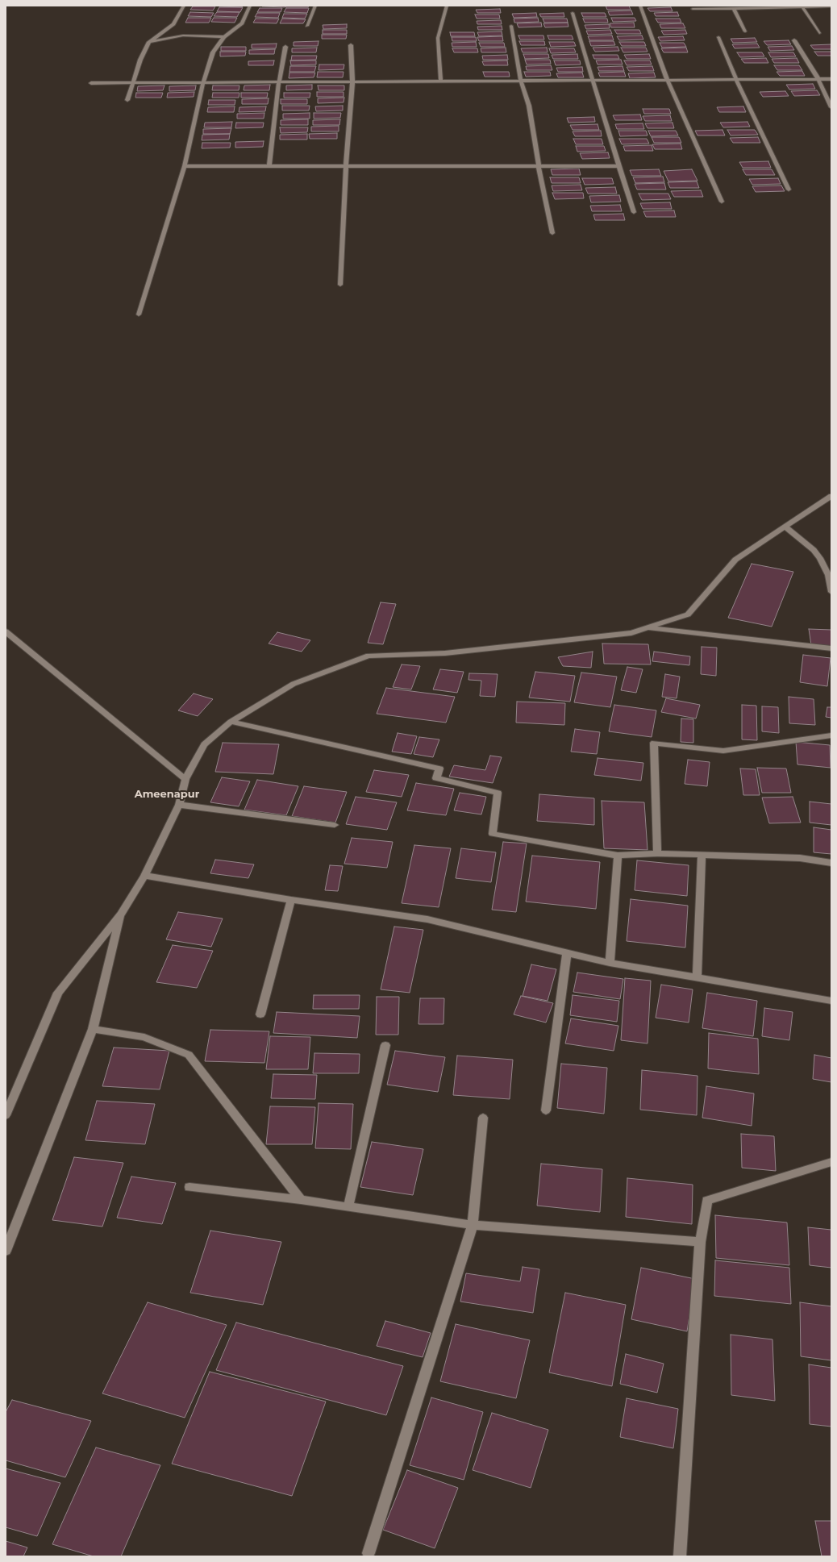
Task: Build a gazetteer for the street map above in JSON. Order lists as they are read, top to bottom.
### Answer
{
  "districts": ["Ameenapur"]
}
